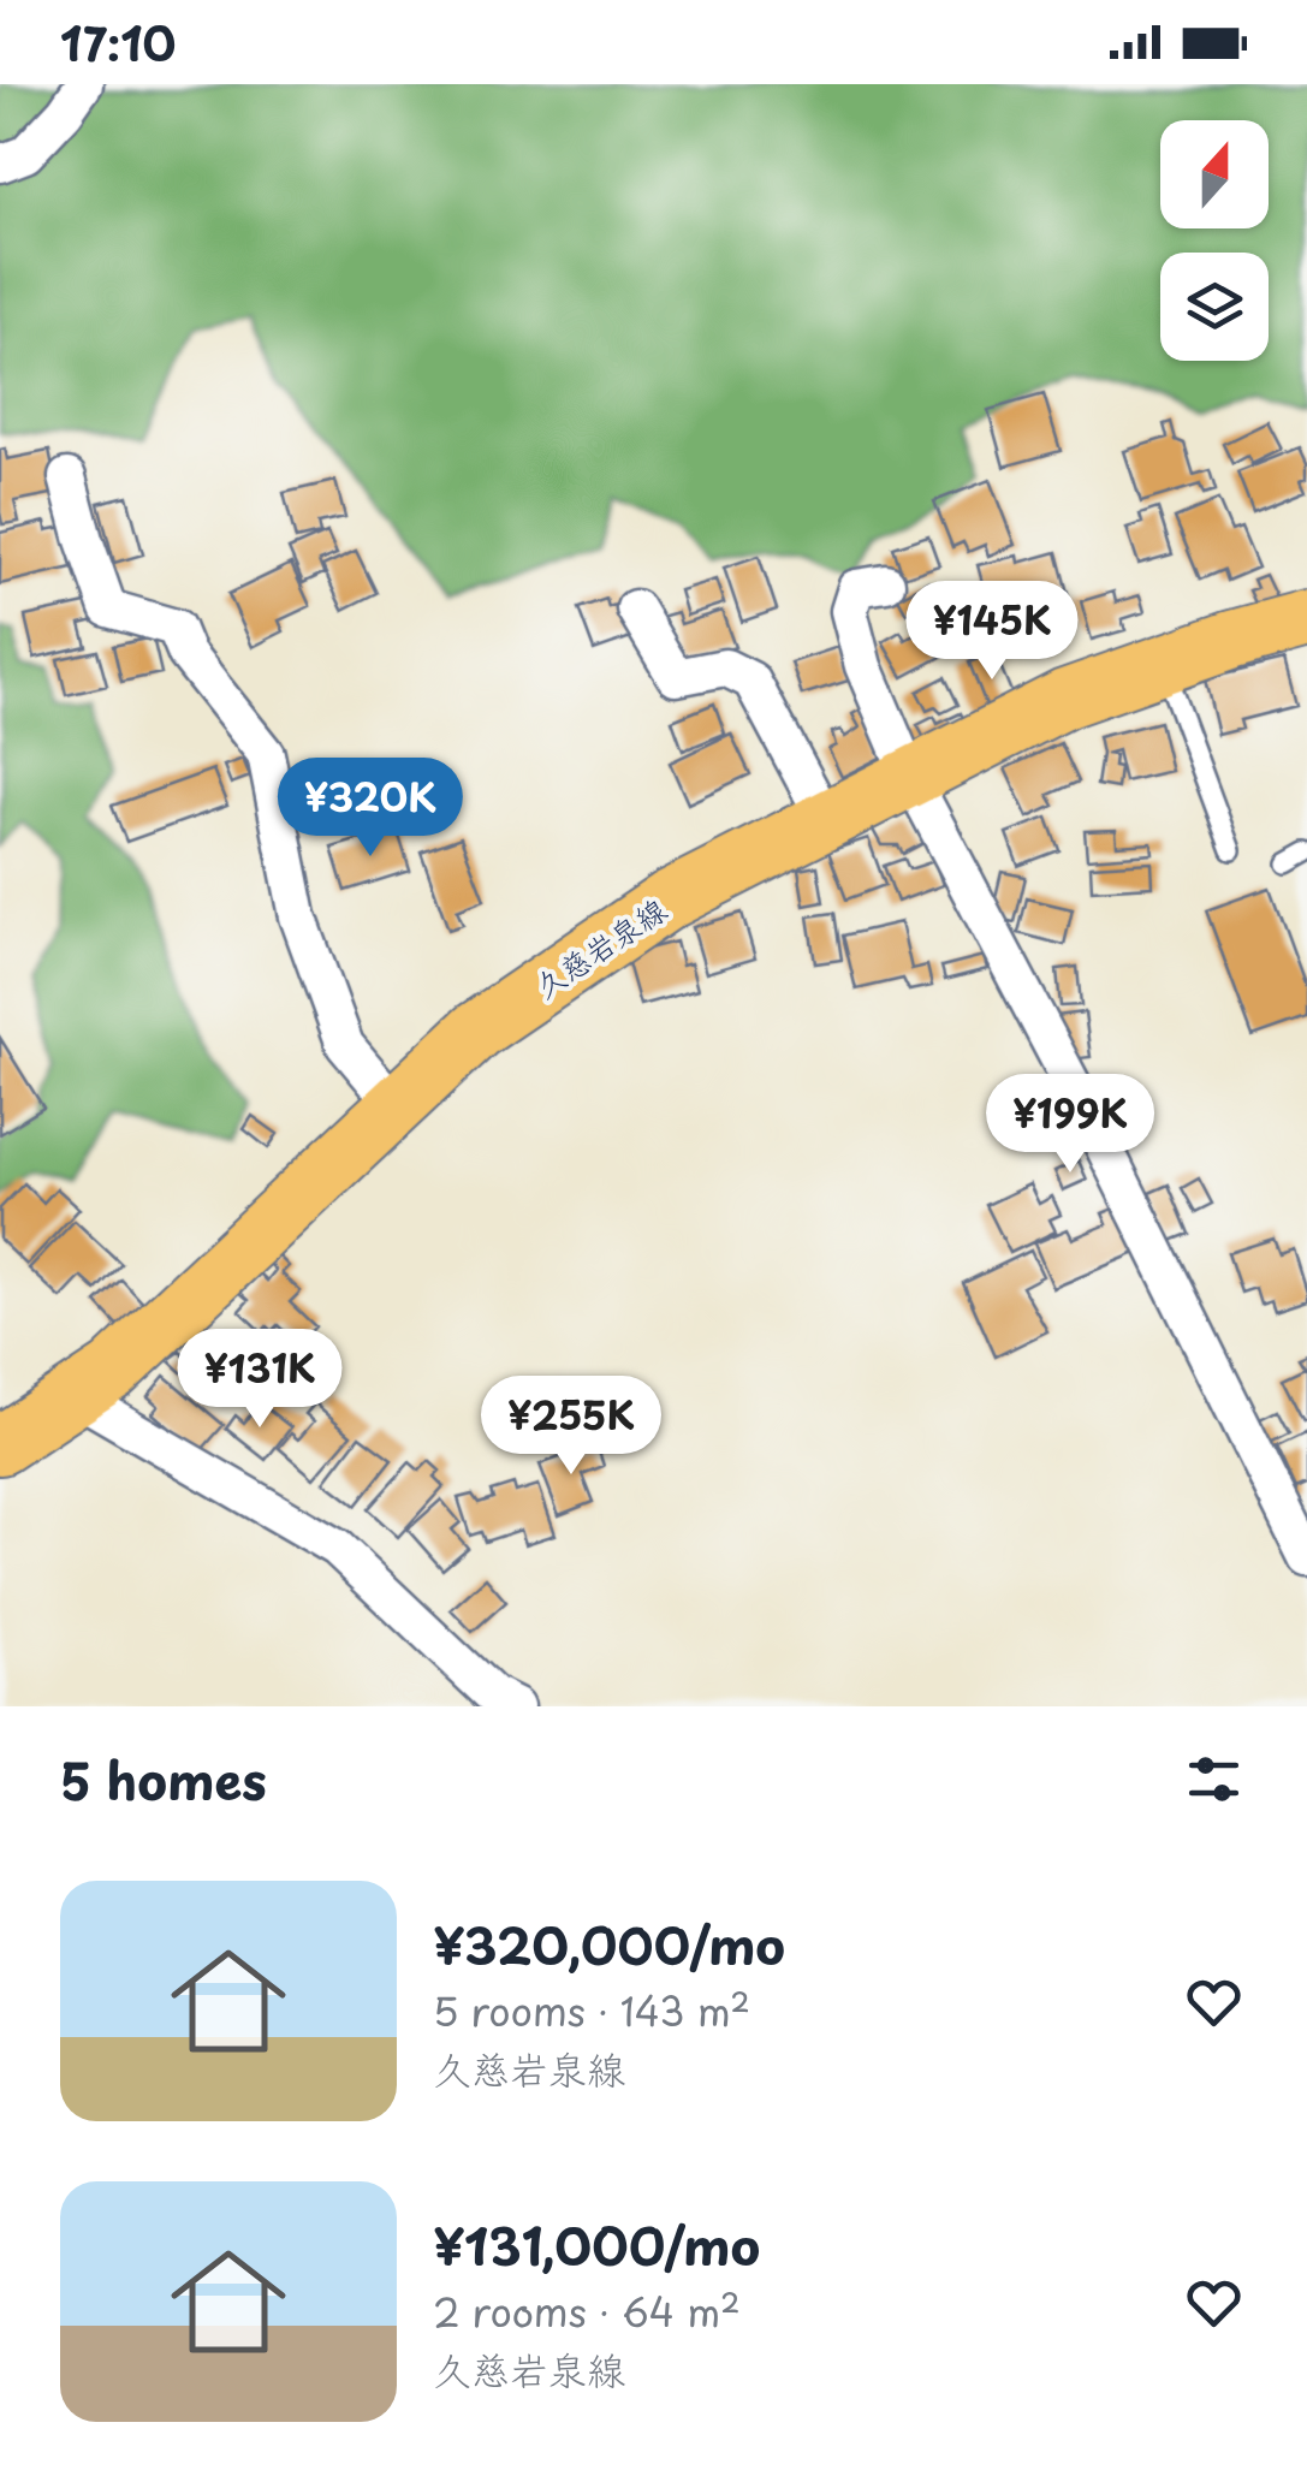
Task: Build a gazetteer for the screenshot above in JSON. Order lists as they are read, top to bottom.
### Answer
{
  "streets": {
    "main road": ["久慈岩泉線"]
  },
  "north": "top",
  "page": {
    "status": "17:10",
    "price": [
      "¥145K",
      "¥320K",
      "¥199K",
      "¥131K",
      "¥255K"
    ],
    "heading": "5 homes",
    "list": [
      {
        "name": "¥320,000/mo",
        "note": "5 rooms · 143 m² · 久慈岩泉線"
      },
      {
        "name": "¥131,000/mo",
        "note": "2 rooms · 64 m² · 久慈岩泉線"
      }
    ]
  }
}
